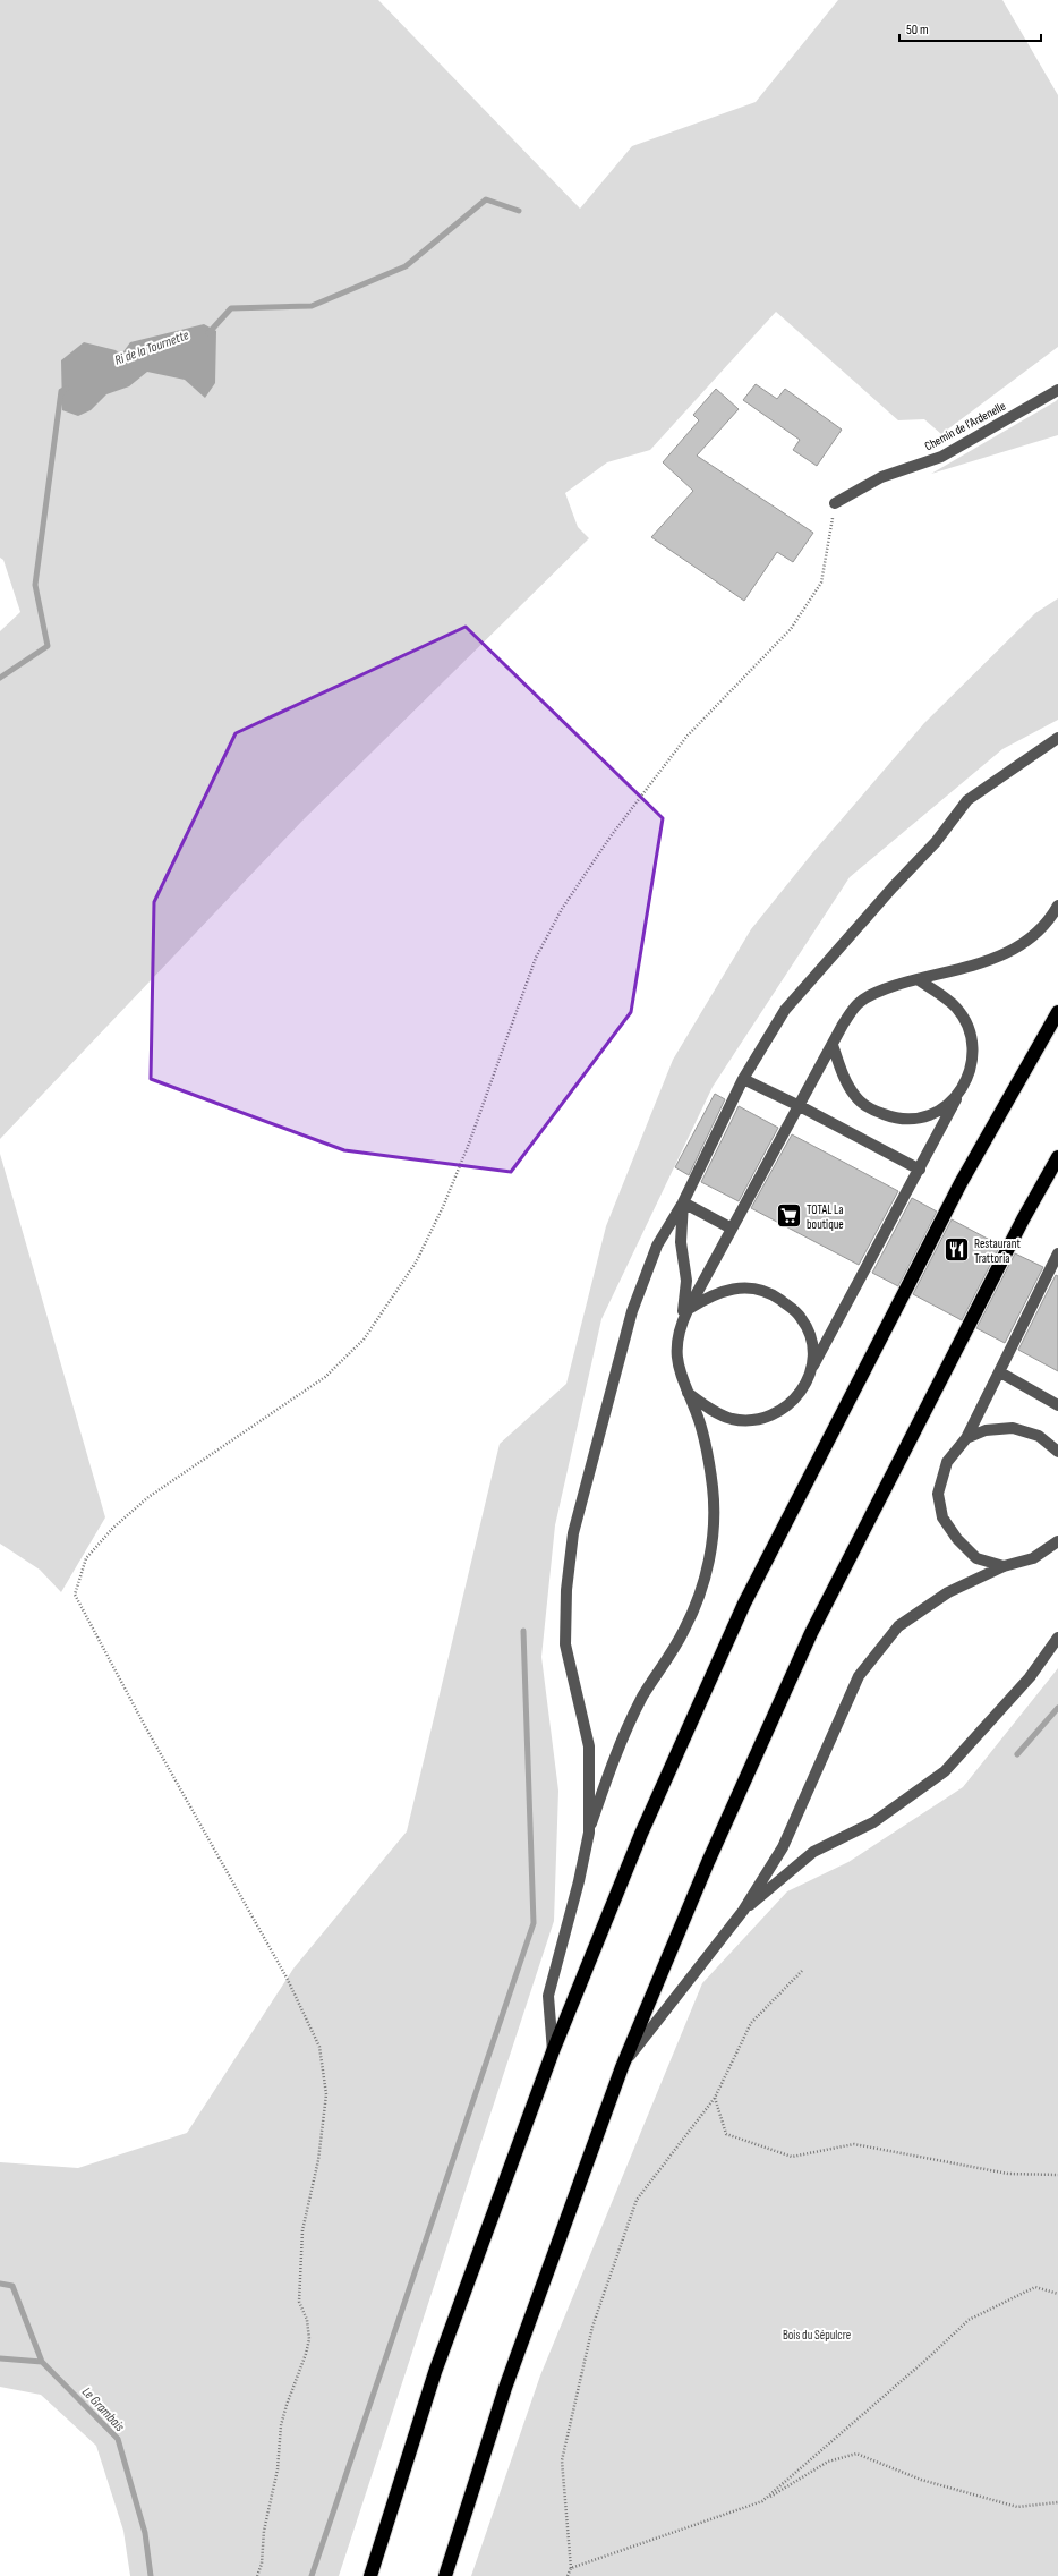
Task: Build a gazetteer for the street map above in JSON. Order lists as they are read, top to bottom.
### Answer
{
  "streets": {
    "street": ["Chemin de l'Ardenelle"]
  },
  "water": ["Ri de la Tournette", "Le Grambais"],
  "parks": ["Bois du Sépulcre"],
  "places": {
    "supermarket": ["TOTAL La boutique"],
    "restaurant": ["Restaurant Trattoria"]
  },
  "scale_bar": "50 m"
}
